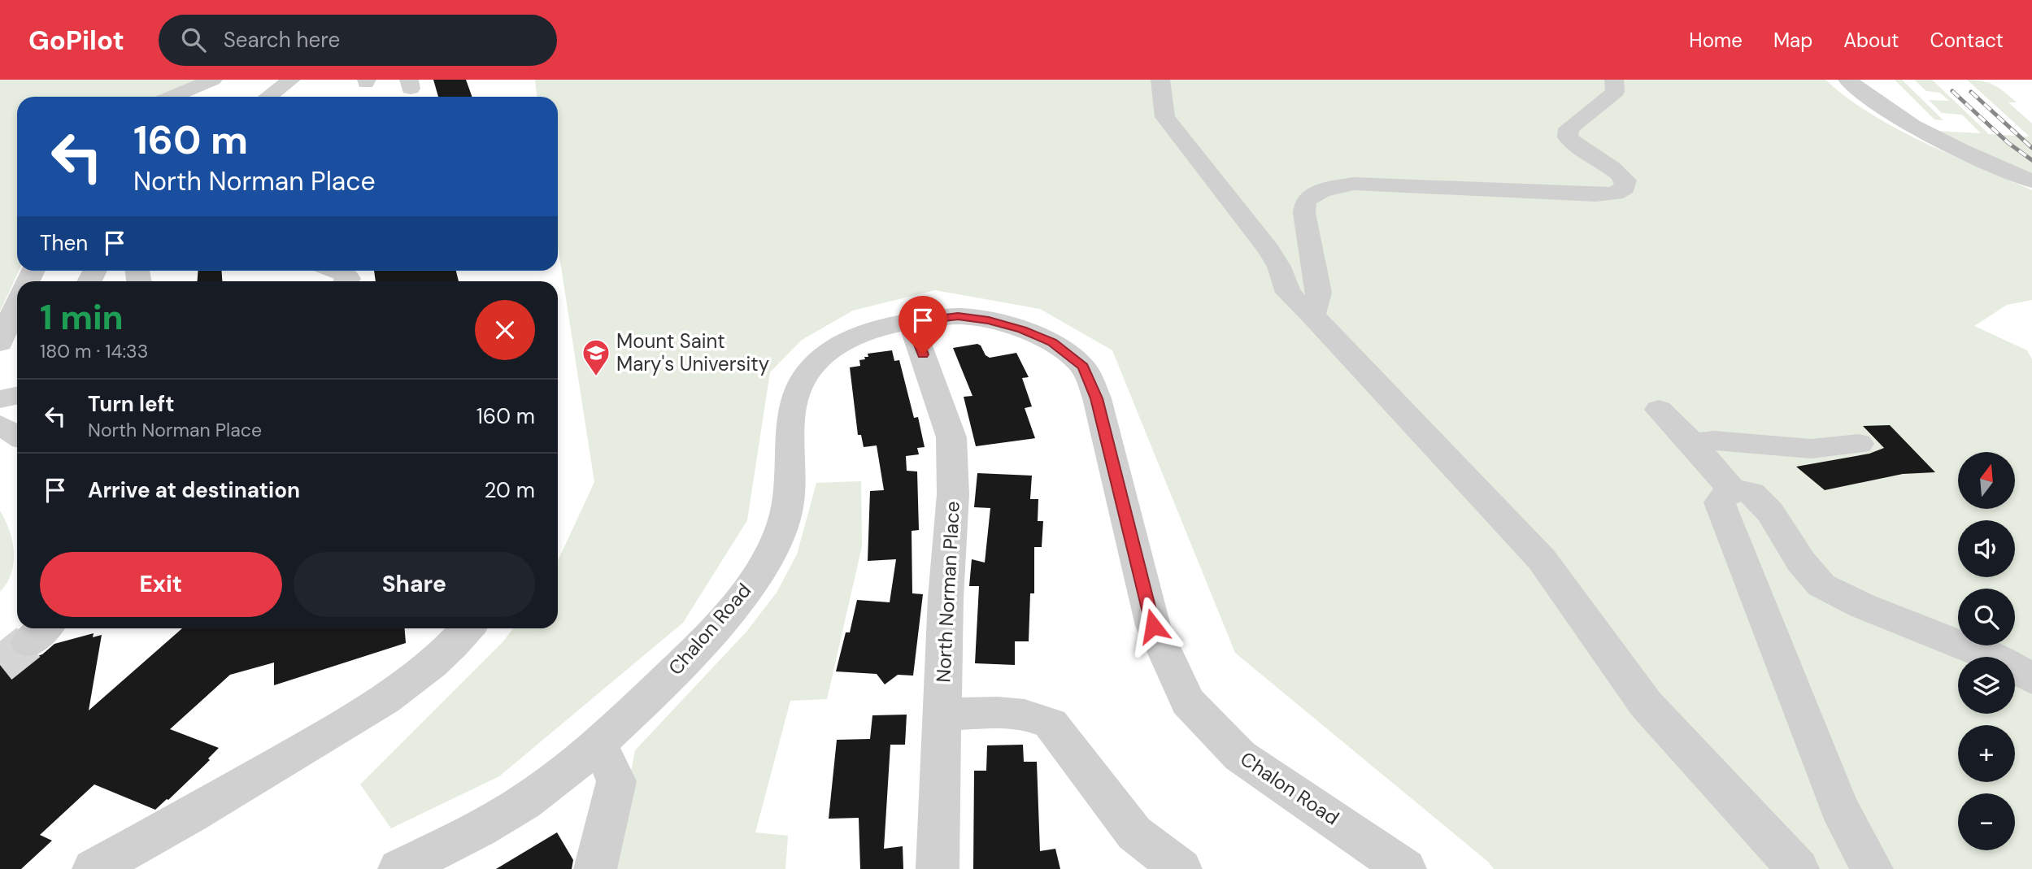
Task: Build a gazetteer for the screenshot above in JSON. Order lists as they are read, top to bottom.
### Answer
{
  "streets": {
    "street": ["North Norman Place", "Chalon Road"]
  },
  "crossings": [
    ["North Norman Place", "Chalon Road"]
  ],
  "places": {
    "school or university": ["Mount Saint Mary's University"]
  },
  "north": "top",
  "page": {
    "header": "GoPilot",
    "search": "Search here",
    "nav": [
      "Home",
      "Map",
      "About",
      "Contact"
    ],
    "turn": ["160 m", "North Norman Place"],
    "then": "Then",
    "heading": ["1 min", "180 m · 14:33"],
    "list": [
      {
        "name": "Turn left",
        "note": "North Norman Place",
        "value": "160 m"
      },
      {
        "name": "Arrive at destination",
        "value": "20 m"
      }
    ],
    "map_buttons": ["+", "−"],
    "buttons": ["Exit", "Share"]
  }
}
